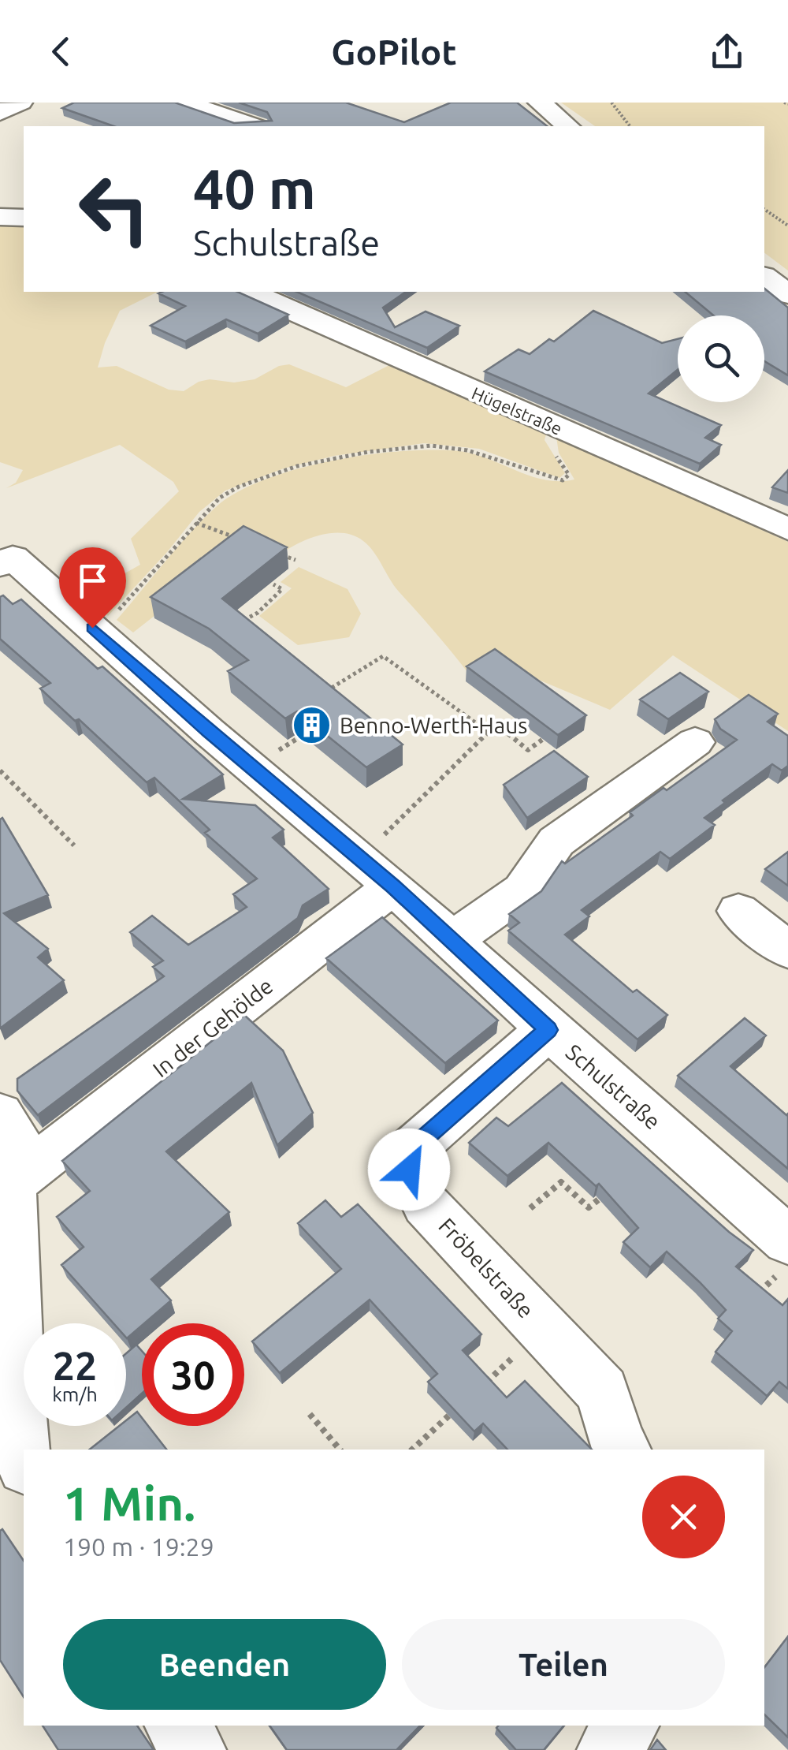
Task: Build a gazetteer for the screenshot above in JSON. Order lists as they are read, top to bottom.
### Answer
{
  "streets": {
    "street": [
      "Hügelstraße",
      "In der Gehölde",
      "Schulstraße",
      "Fröbelstraße"
    ]
  },
  "crossings": [
    ["In der Gehölde", "Schulstraße"],
    ["Schulstraße", "Fröbelstraße"]
  ],
  "places": {
    "building": ["Benno-Werth-Haus"]
  },
  "page": {
    "header": "GoPilot",
    "turn": ["40 m", "Schulstraße"],
    "speed": "22 km/h",
    "limit": "30",
    "heading": ["1 Min.", "190 m · 19:29"],
    "buttons": ["Beenden", "Teilen"]
  }
}
